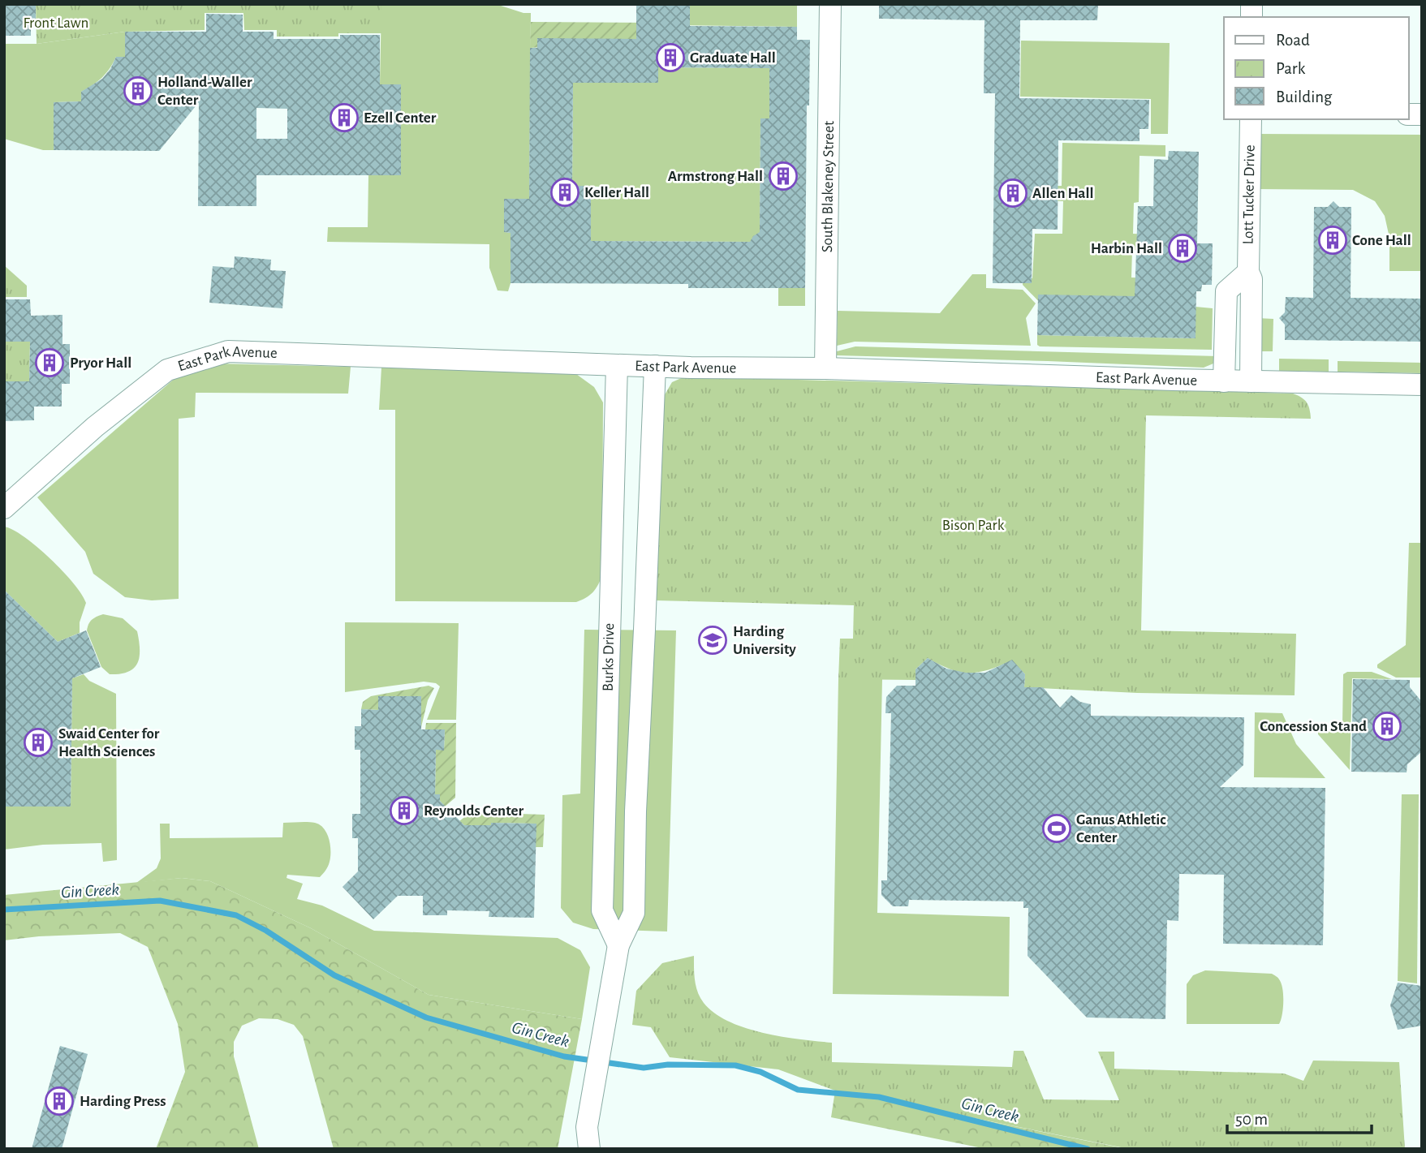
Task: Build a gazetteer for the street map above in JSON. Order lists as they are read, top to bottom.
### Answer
{
  "streets": {
    "street": [
      "South Blakeney Street",
      "Lott Tucker Drive",
      "East Park Avenue",
      "Burks Drive"
    ]
  },
  "crossings": [
    ["South Blakeney Street", "East Park Avenue"],
    ["Lott Tucker Drive", "East Park Avenue"],
    ["East Park Avenue", "Burks Drive"]
  ],
  "water": ["Gin Creek"],
  "parks": ["Front Lawn", "Bison Park"],
  "places": {
    "building": [
      "Graduate Hall",
      "Holland-Waller Center",
      "Ezell Center",
      "Armstrong Hall",
      "Keller Hall",
      "Allen Hall",
      "Cone Hall",
      "Harbin Hall",
      "Pryor Hall",
      "Concession Stand",
      "Swaid Center for Health Sciences",
      "Reynolds Center",
      "Harding Press"
    ],
    "school or university": ["Harding University"],
    "sports": ["Ganus Athletic Center"]
  },
  "legend": ["Road", "Park", "Building"],
  "scale_bar": "50 m"
}
